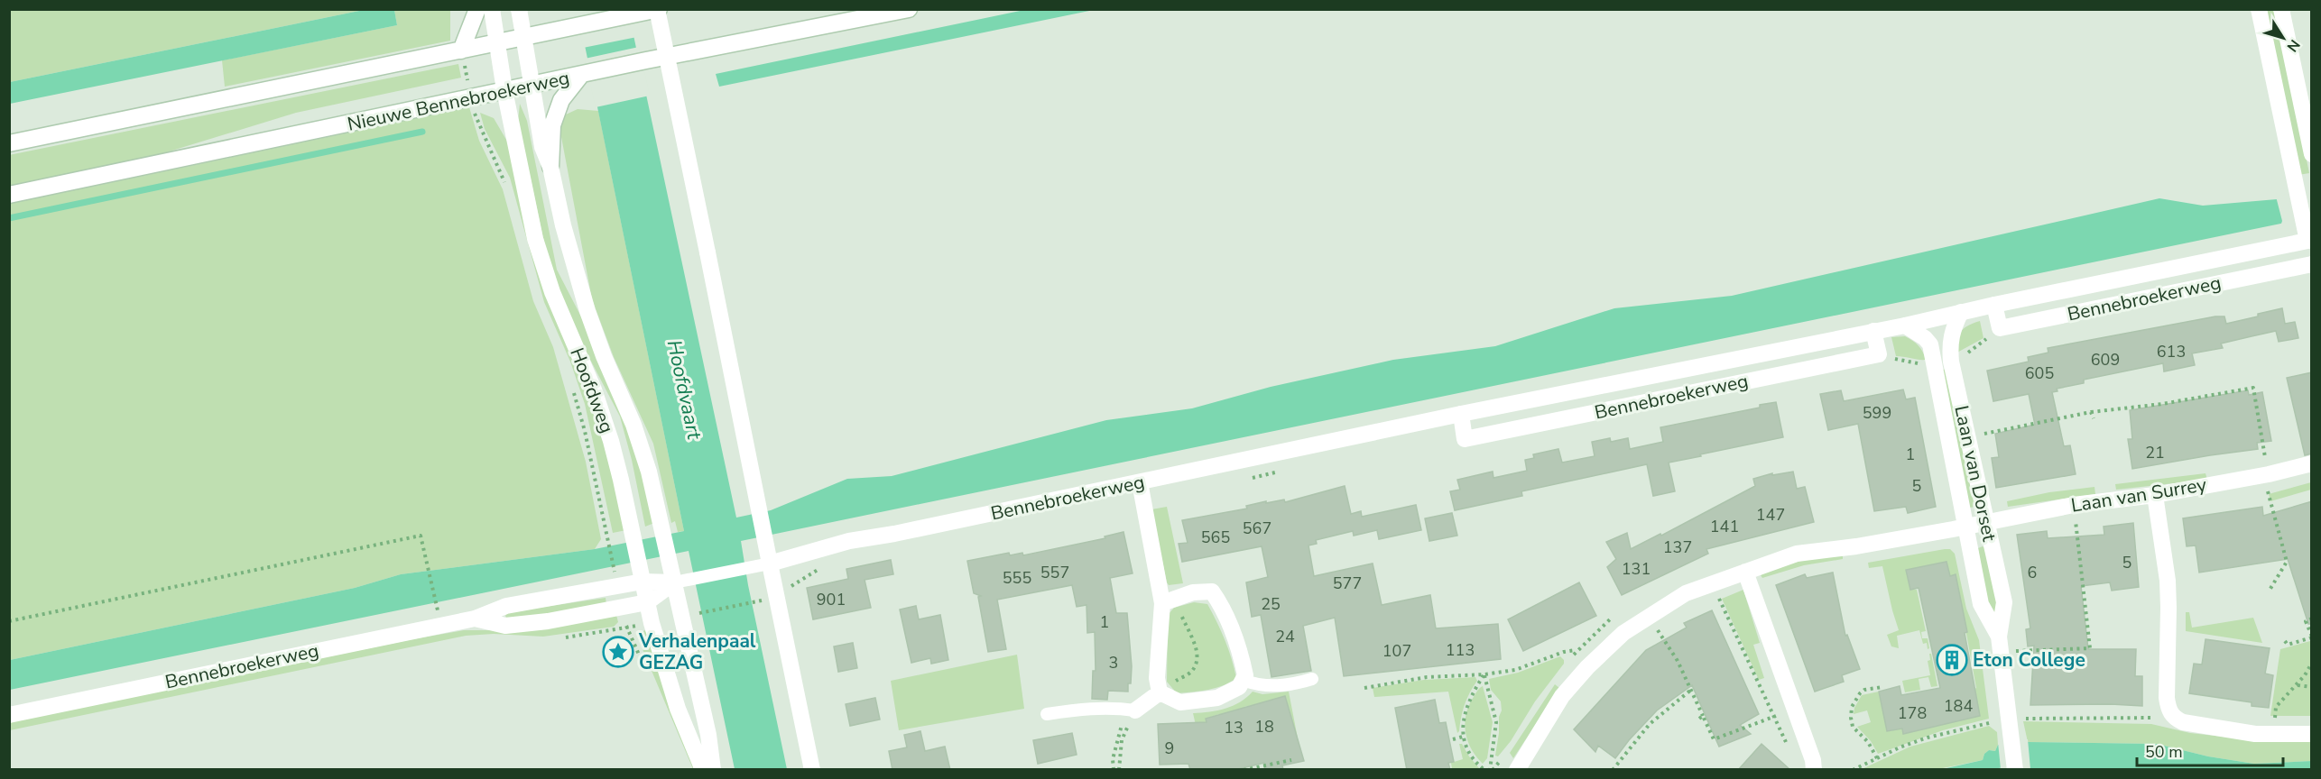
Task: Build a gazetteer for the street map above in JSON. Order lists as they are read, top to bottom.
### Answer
{
  "streets": {
    "street": [
      "Nieuwe Bennebroekerweg",
      "Bennebroekerweg",
      "Hoofdweg",
      "Laan van Dorset",
      "Laan van Surrey"
    ]
  },
  "crossings": [
    ["Nieuwe Bennebroekerweg", "Hoofdweg"],
    ["Bennebroekerweg", "Hoofdweg"],
    ["Bennebroekerweg", "Laan van Dorset"],
    ["Laan van Dorset", "Laan van Surrey"]
  ],
  "water": ["Hoofdvaart"],
  "places": {
    "place": ["Verhalenpaal GEZAG"],
    "building": ["Eton College"]
  },
  "house_numbers": [
    "613",
    "609",
    "605",
    "599",
    "21",
    "1",
    "5",
    "147",
    "141",
    "567",
    "565",
    "137",
    "5",
    "131",
    "557",
    "6",
    "555",
    "577",
    "901",
    "25",
    "1",
    "24",
    "113",
    "107",
    "3",
    "184",
    "178",
    "18",
    "13",
    "9"
  ],
  "scale_bar": "50 m",
  "north": "bottom right"
}
